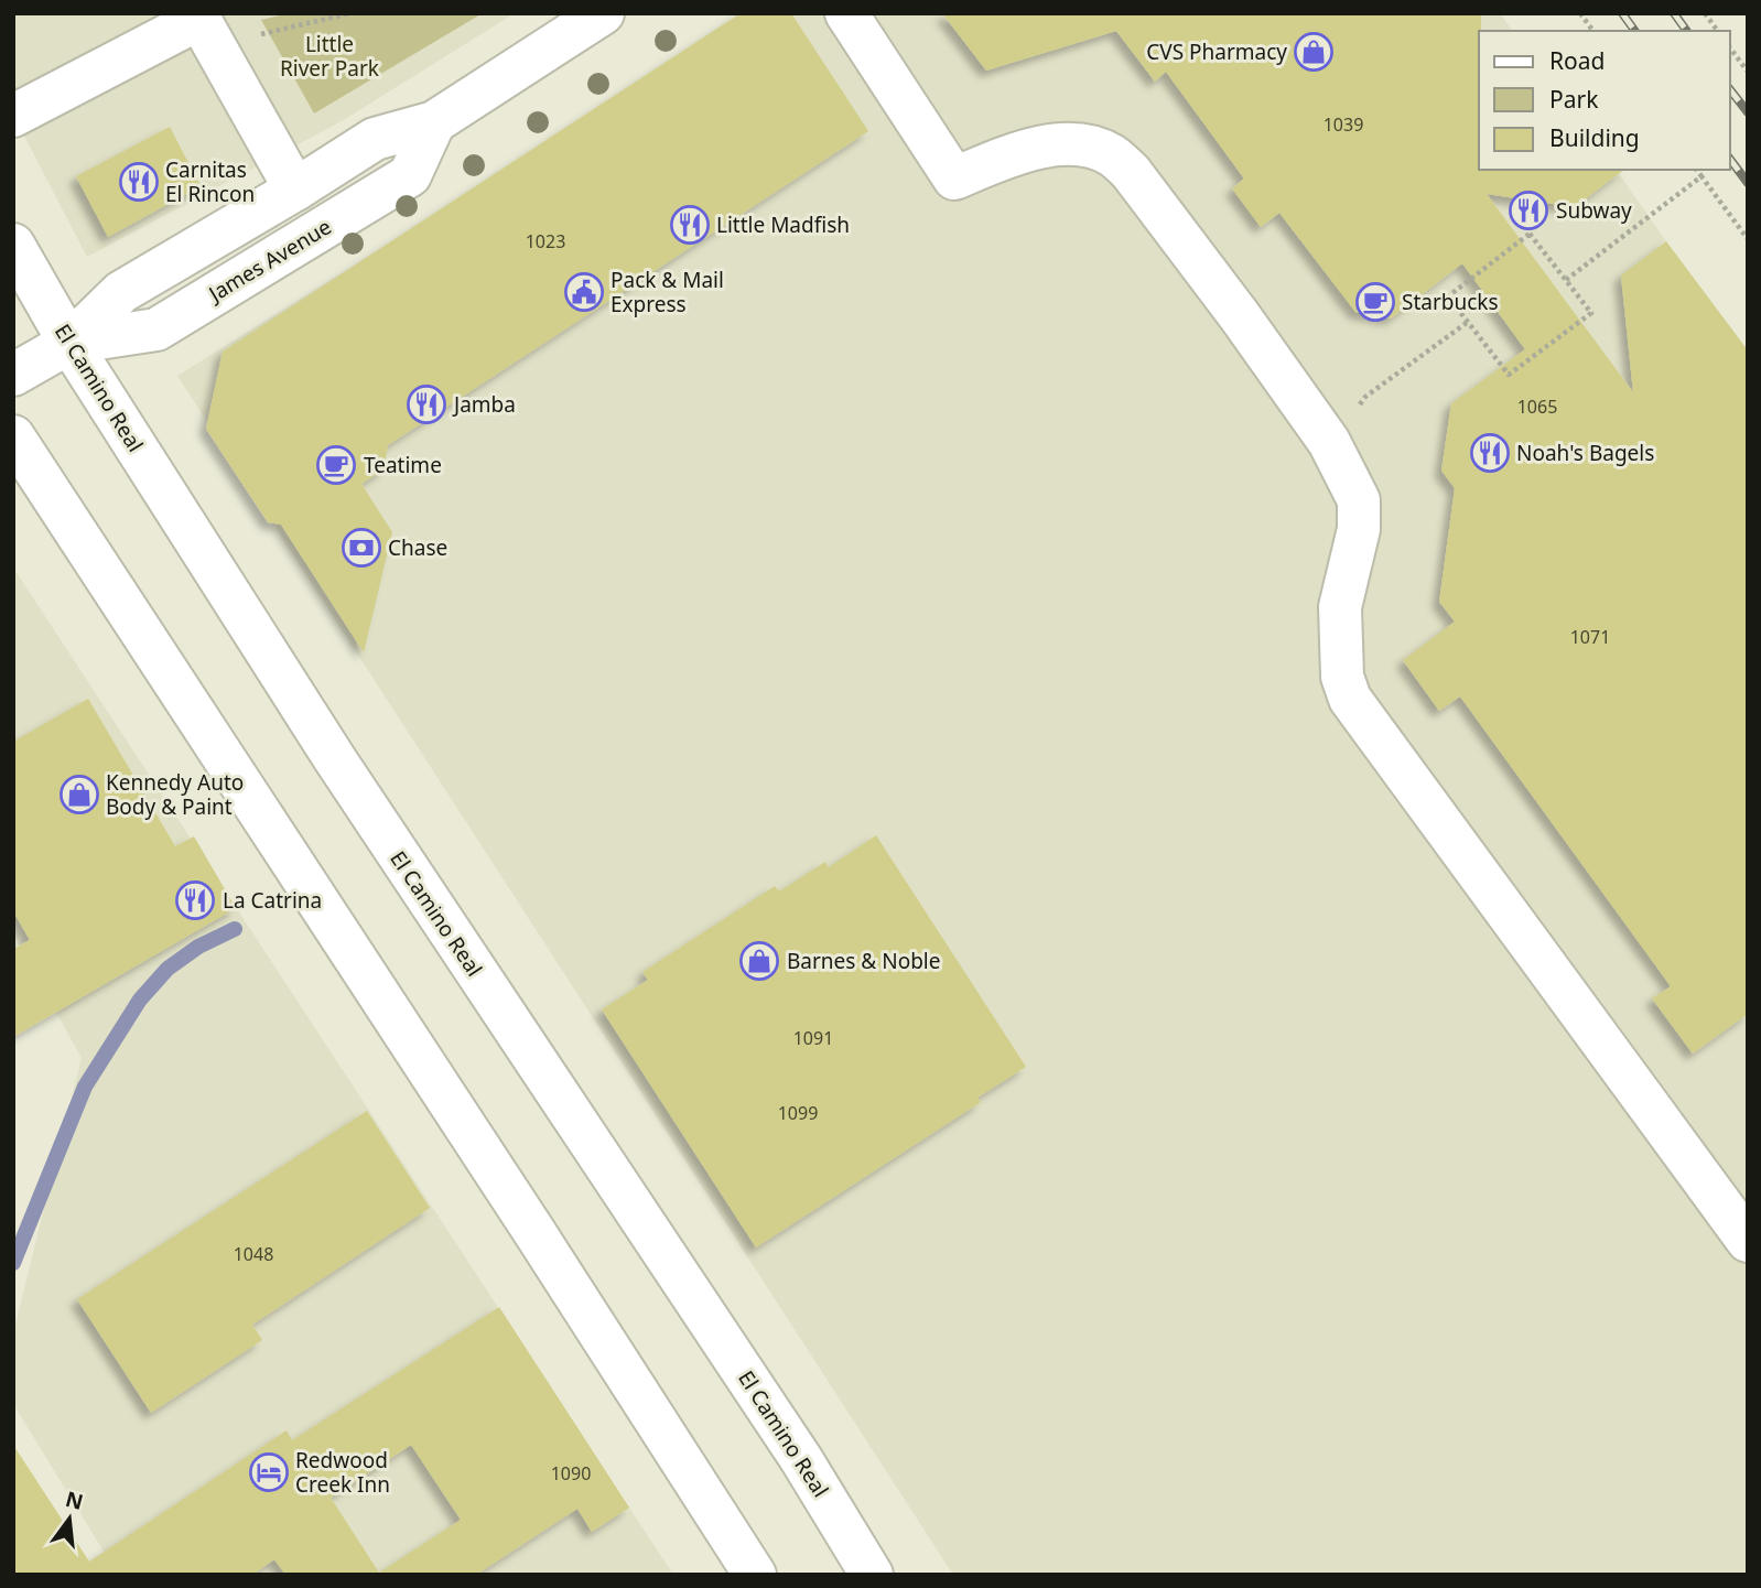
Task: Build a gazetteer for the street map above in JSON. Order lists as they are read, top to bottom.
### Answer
{
  "streets": {
    "main road": ["James Avenue", "El Camino Real"]
  },
  "crossings": [
    ["James Avenue", "El Camino Real"]
  ],
  "parks": ["Little River Park"],
  "places": {
    "shop": ["CVS Pharmacy", "Kennedy Auto Body & Paint", "Barnes & Noble"],
    "restaurant": [
      "Carnitas El Rincon",
      "Subway",
      "Little Madfish",
      "Jamba",
      "Noah's Bagels",
      "La Catrina"
    ],
    "public building": ["Pack & Mail Express"],
    "cafe": ["Starbucks", "Teatime"],
    "bank": ["Chase"],
    "hotel": ["Redwood Creek Inn"]
  },
  "house_numbers": [
    "1039",
    "1023",
    "1065",
    "1071",
    "1091",
    "1099",
    "1048",
    "1090"
  ],
  "legend": ["Road", "Park", "Building"],
  "north": "top"
}
